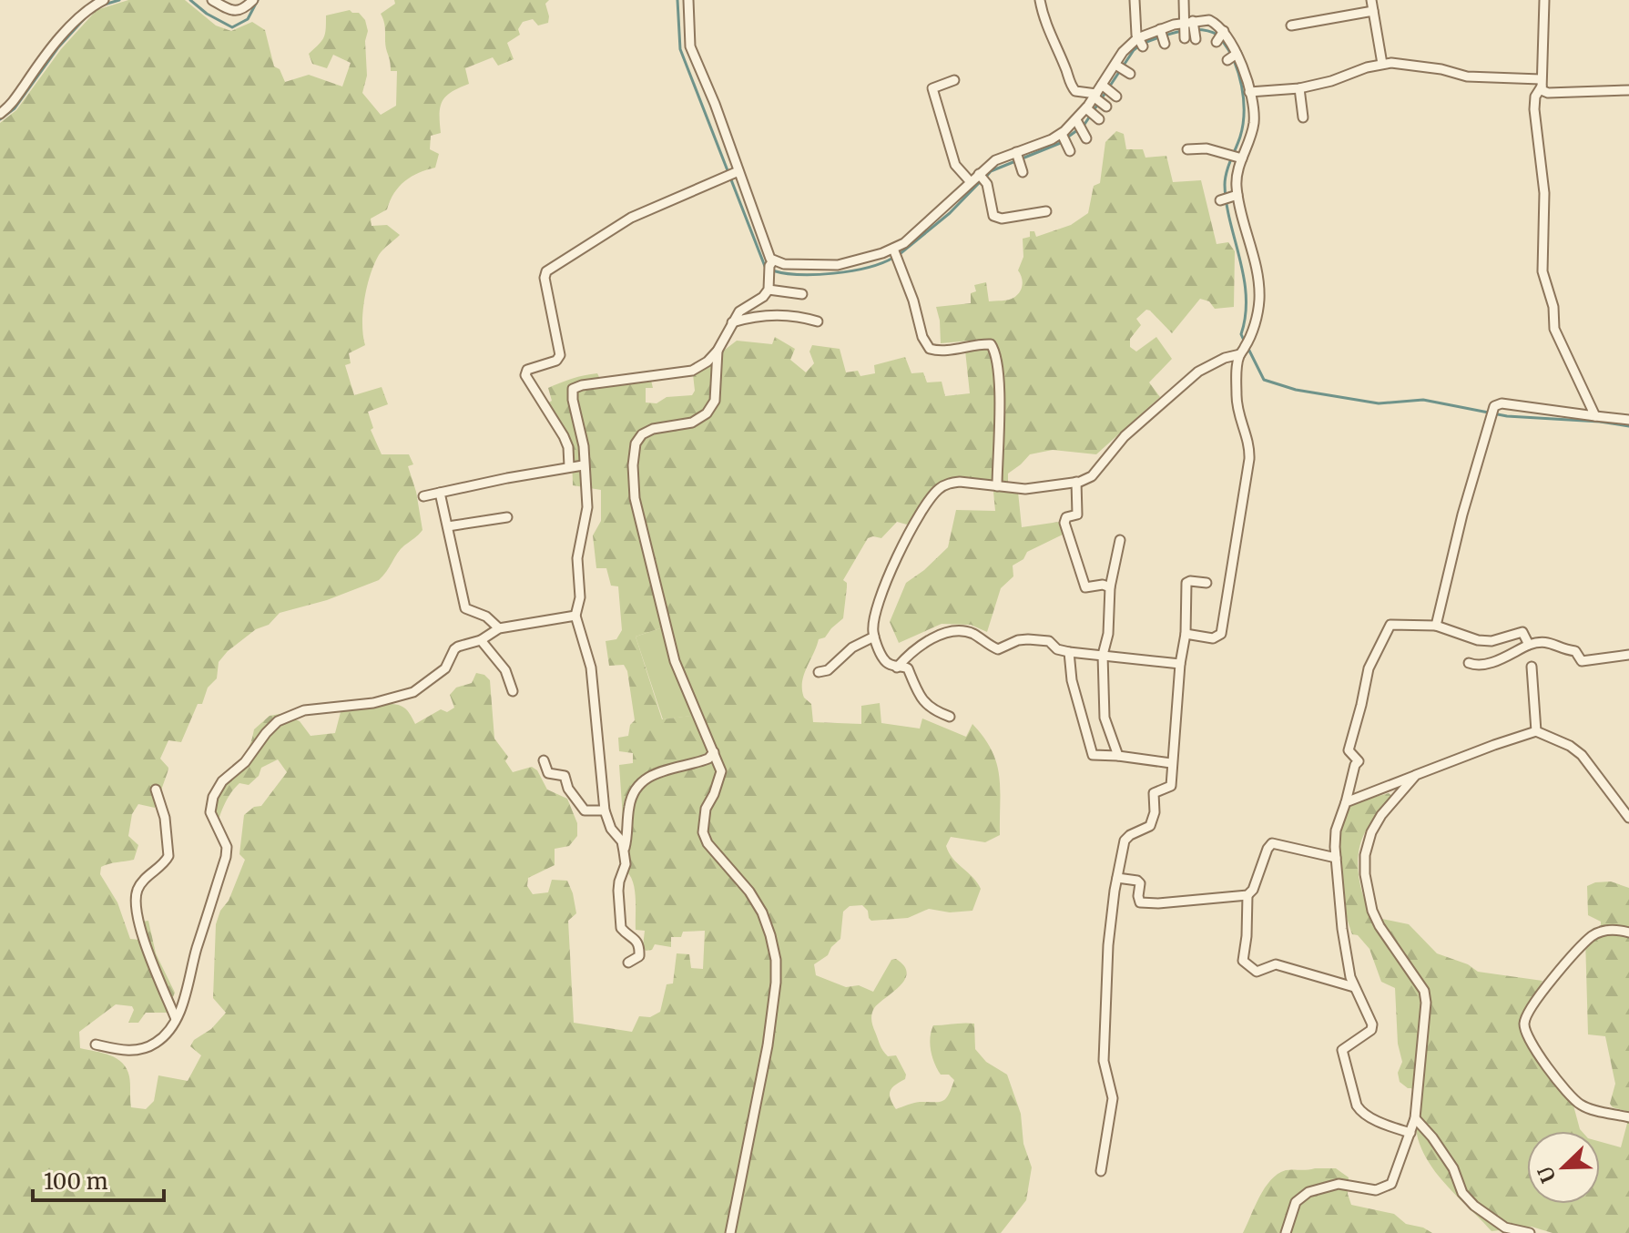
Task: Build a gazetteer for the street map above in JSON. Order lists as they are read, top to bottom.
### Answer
{
  "scale_bar": "100 m",
  "north": "bottom left"
}
